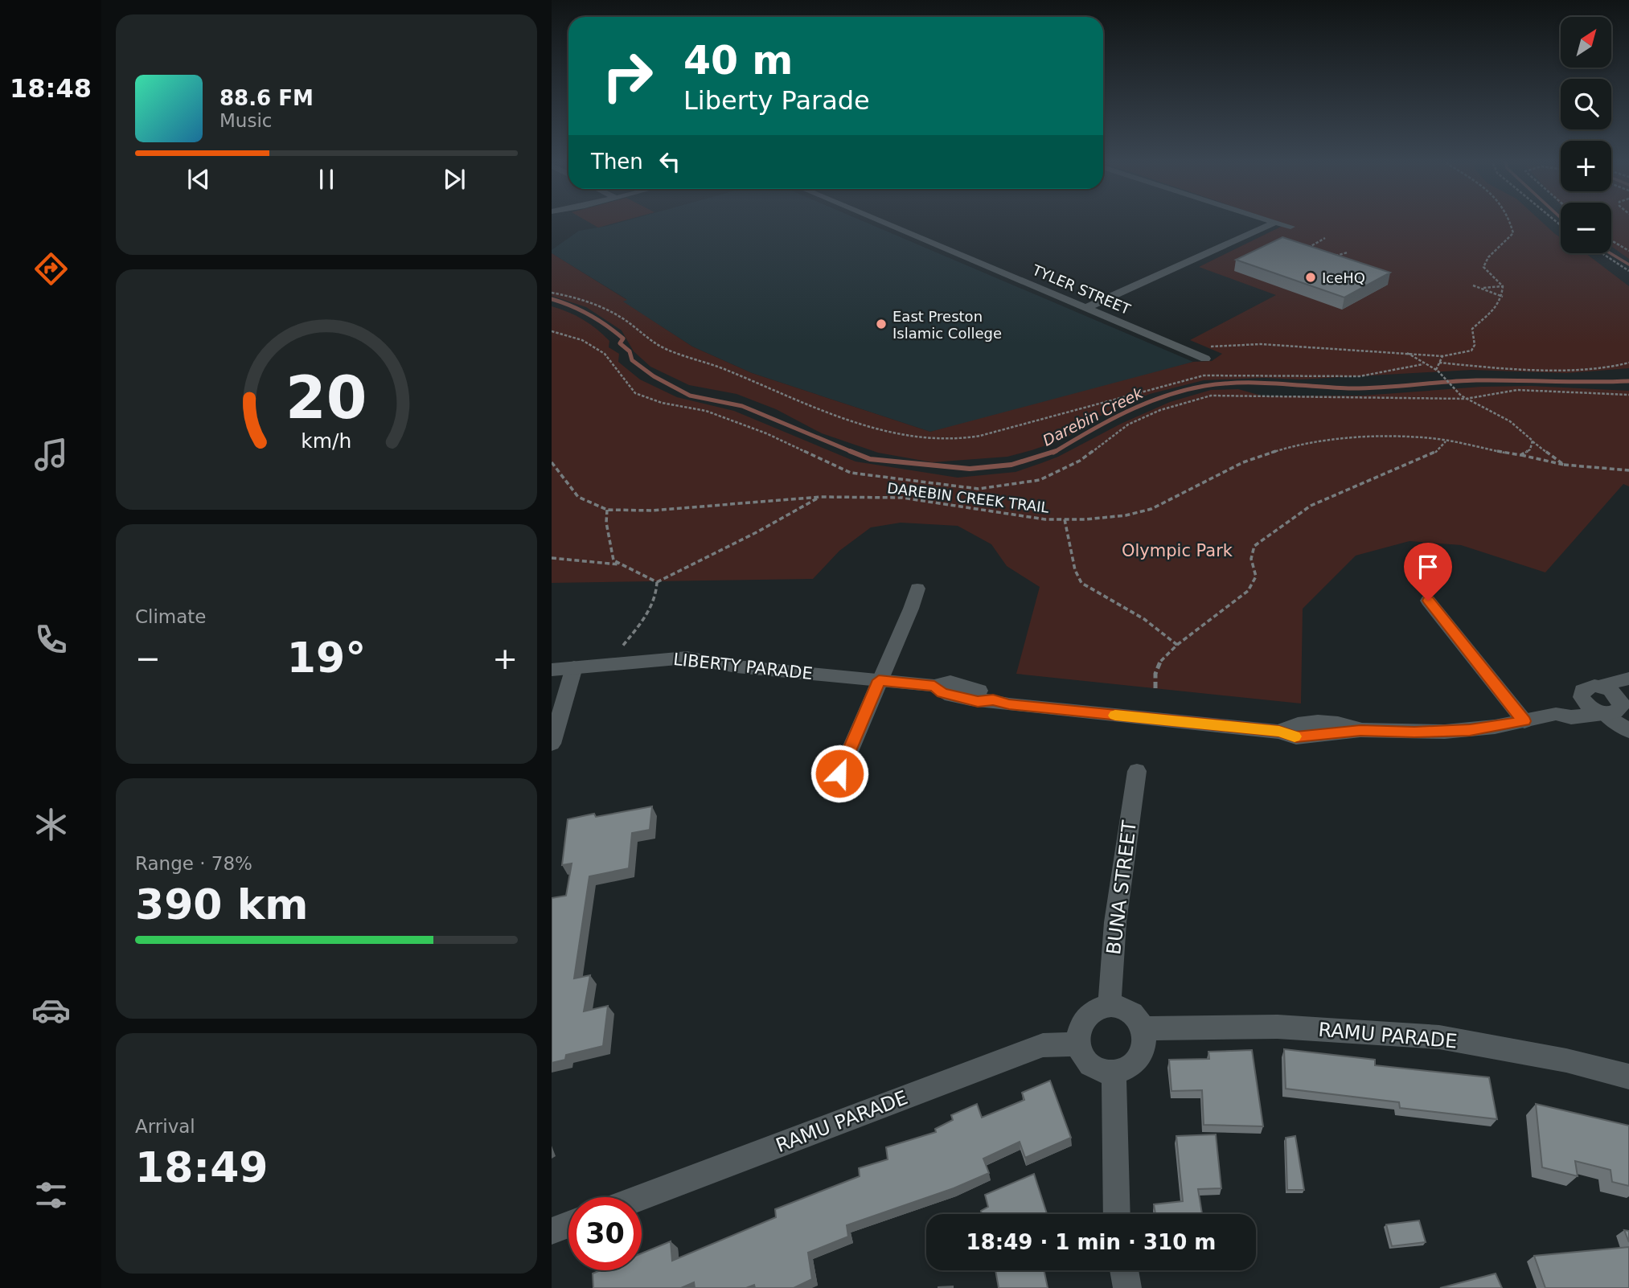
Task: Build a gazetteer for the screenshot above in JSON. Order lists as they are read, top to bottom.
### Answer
{
  "streets": {
    "street": [
      "TYLER STREET",
      "LIBERTY PARADE",
      "BUNA STREET",
      "RAMU PARADE"
    ],
    "path": ["DAREBIN CREEK TRAIL"]
  },
  "crossings": [
    ["BUNA STREET", "RAMU PARADE"]
  ],
  "water": ["Darebin Creek"],
  "parks": ["Olympic Park"],
  "places": ["IceHQ", "East Preston Islamic College"],
  "north": "top right",
  "page": {
    "tabs": "18:48",
    "map_buttons": ["+", "−"],
    "turn": ["40 m", "Liberty Parade"],
    "song": ["88.6 FM", "Music"],
    "then": "Then",
    "tile": [
      "Climate",
      ["Range · 78%", "390 km"],
      ["Arrival", "18:49"]
    ],
    "heat": ["−", "19°", "+"],
    "limit": "30",
    "trip": "18:49 · 1 min · 310 m",
    "gauge": ["20", "km/h"]
  }
}
